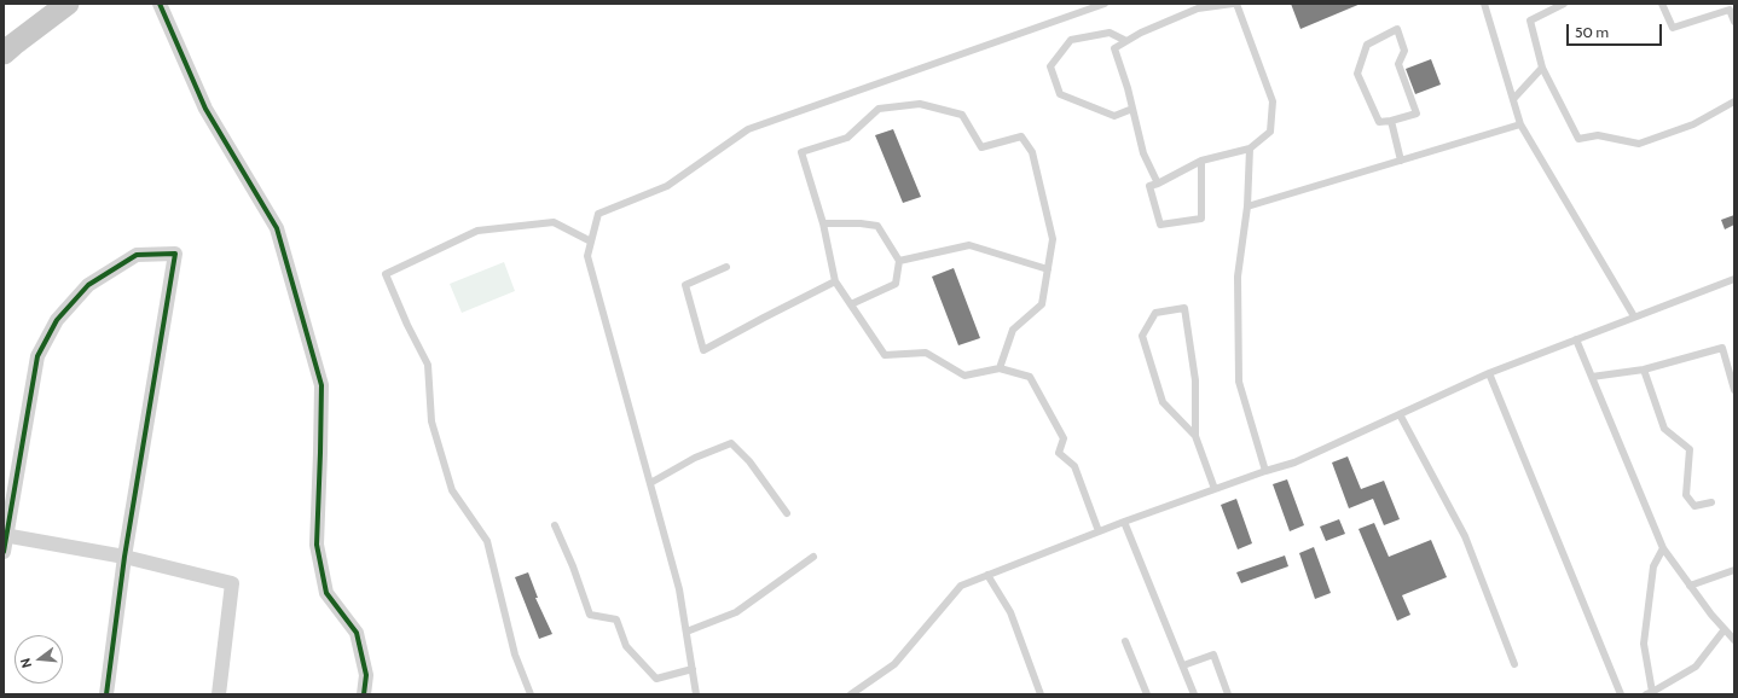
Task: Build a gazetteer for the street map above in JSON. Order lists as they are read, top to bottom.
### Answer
{
  "scale_bar": "50 m",
  "north": "left"
}
